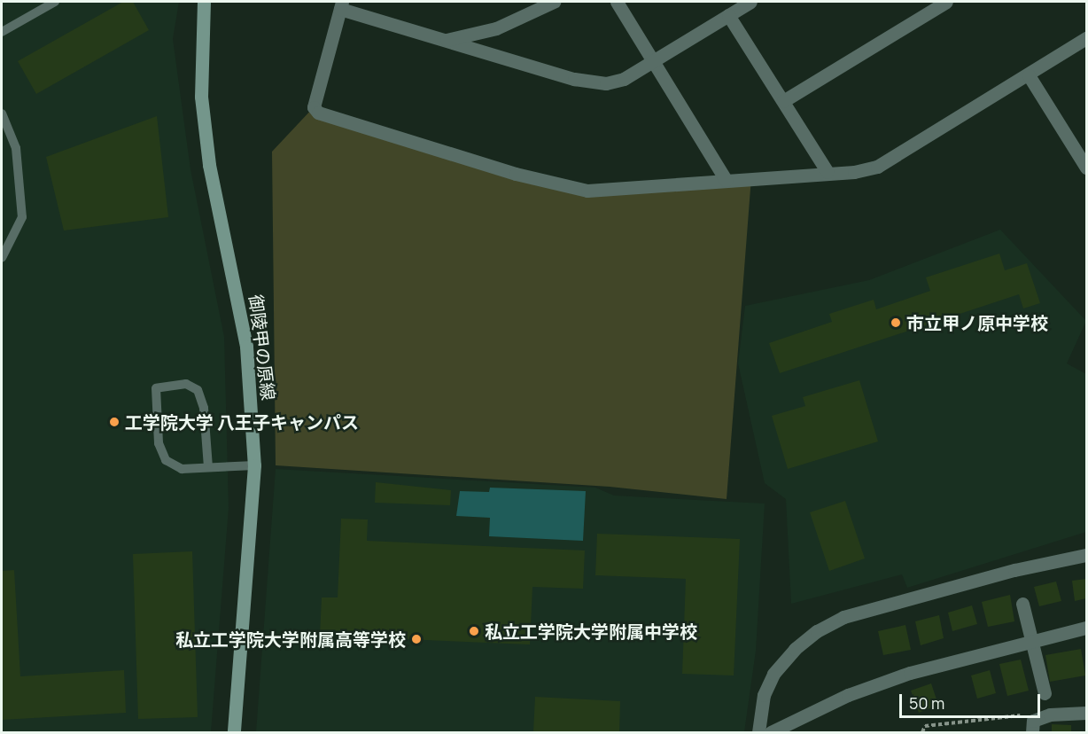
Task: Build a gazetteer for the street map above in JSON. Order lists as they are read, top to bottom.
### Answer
{
  "streets": {
    "street": ["御陵甲の原線"]
  },
  "places": [
    "市立甲ノ原中学校",
    "工学院大学 八王子キャンパス",
    "私立工学院大学附属中学校",
    "私立工学院大学附属高等学校"
  ],
  "scale_bar": "50 m"
}
